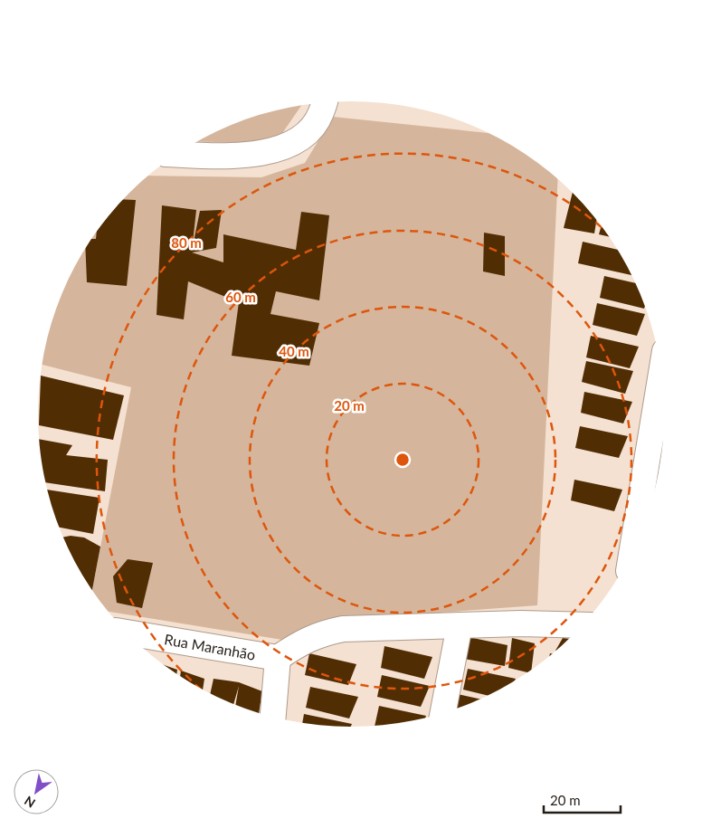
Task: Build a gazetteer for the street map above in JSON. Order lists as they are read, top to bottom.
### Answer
{
  "streets": {
    "street": ["Rua Maranhão"]
  },
  "scale_bar": "20 m",
  "north": "bottom left",
  "rings": [
    "80 m",
    "60 m",
    "40 m",
    "20 m"
  ]
}
